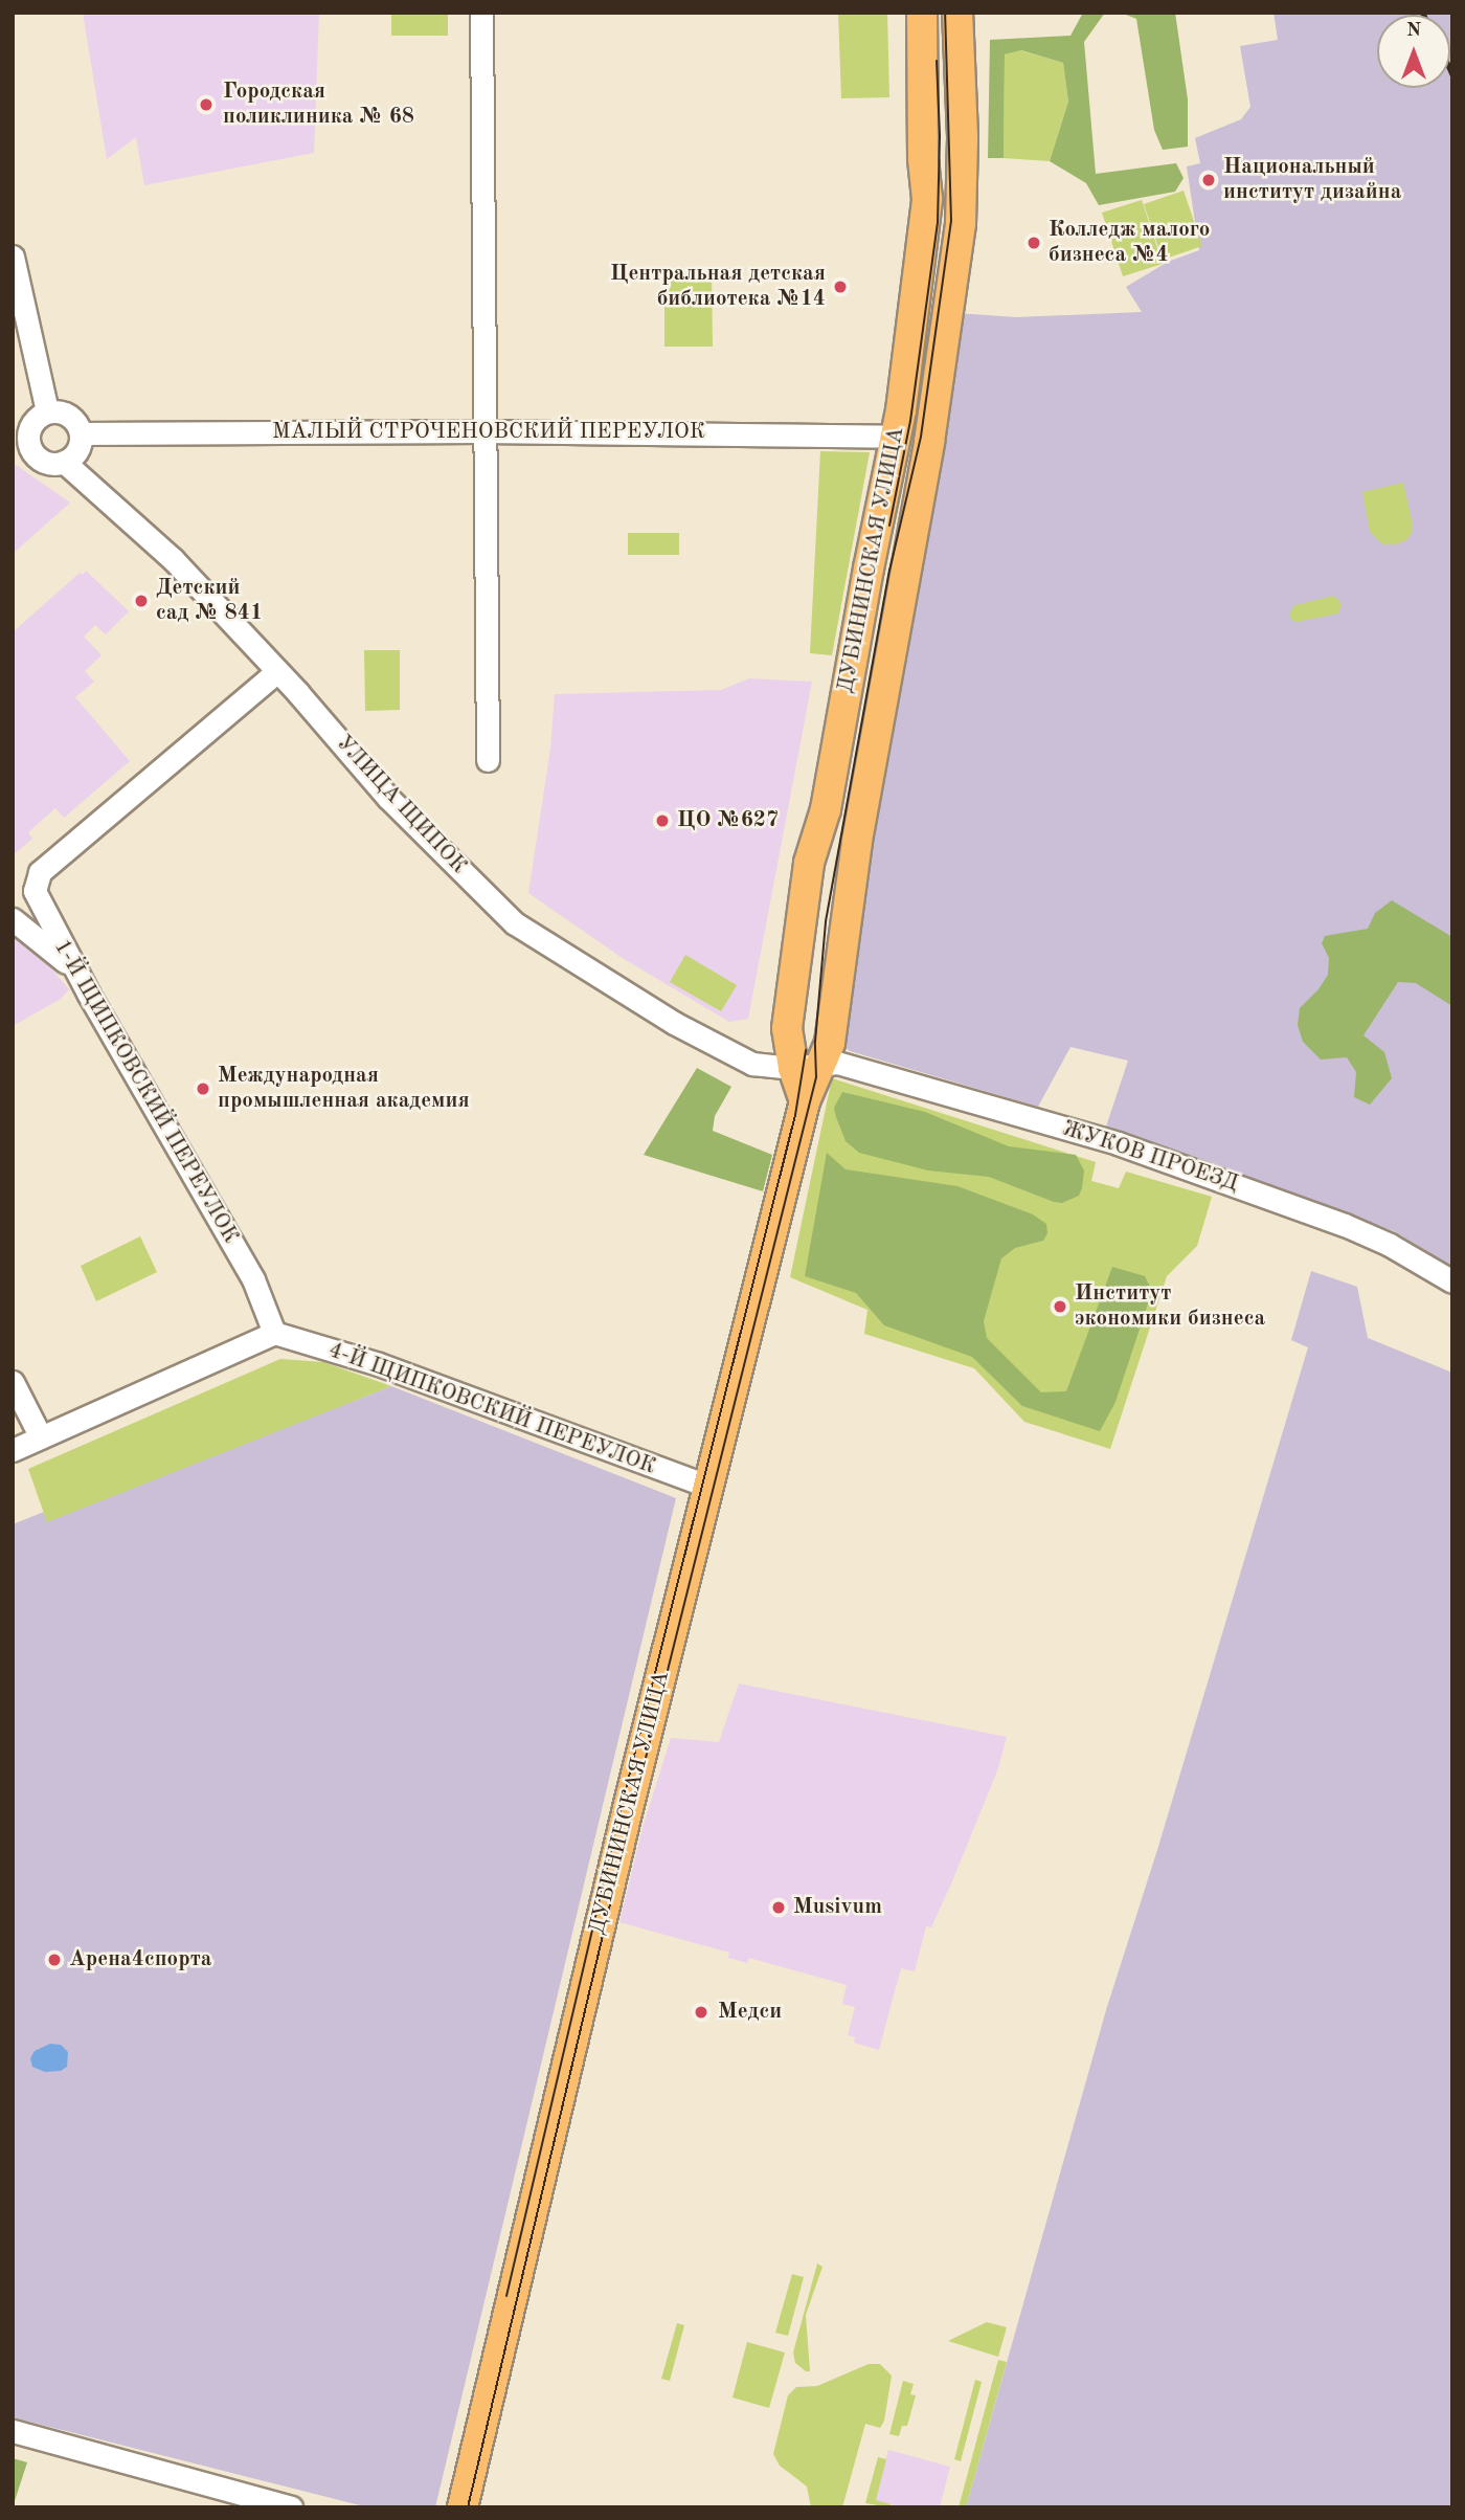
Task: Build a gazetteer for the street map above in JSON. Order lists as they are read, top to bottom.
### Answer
{
  "streets": {
    "main road": ["ДУБИНИНСКАЯ УЛИЦА"],
    "street": [
      "МАЛЫЙ СТРОЧЕНОВСКИЙ ПЕРЕУЛОК",
      "УЛИЦА ЩИПОК",
      "1-Й ЩИПКОВСКИЙ ПЕРЕУЛОК",
      "ЖУКОВ ПРОЕЗД",
      "4-Й ЩИПКОВСКИЙ ПЕРЕУЛОК"
    ]
  },
  "crossings": [
    ["МАЛЫЙ СТРОЧЕНОВСКИЙ ПЕРЕУЛОК", "ДУБИНИНСКАЯ УЛИЦА"],
    ["МАЛЫЙ СТРОЧЕНОВСКИЙ ПЕРЕУЛОК", "УЛИЦА ЩИПОК"],
    ["ДУБИНИНСКАЯ УЛИЦА", "УЛИЦА ЩИПОК"],
    ["ДУБИНИНСКАЯ УЛИЦА", "ЖУКОВ ПРОЕЗД"],
    ["ДУБИНИНСКАЯ УЛИЦА", "4-Й ЩИПКОВСКИЙ ПЕРЕУЛОК"],
    ["УЛИЦА ЩИПОК", "ЖУКОВ ПРОЕЗД"],
    ["1-Й ЩИПКОВСКИЙ ПЕРЕУЛОК", "4-Й ЩИПКОВСКИЙ ПЕРЕУЛОК"]
  ],
  "places": [
    "Городская поликлиника № 68",
    "Национальный институт дизайна",
    "Колледж малого бизнеса №4",
    "Центральная детская библиотека №14",
    "Детский сад № 841",
    "ЦО №627",
    "Международная промышленная академия",
    "Институт экономики бизнеса",
    "Musivum",
    "Арена4спорта",
    "Медси"
  ],
  "north": "top"
}
